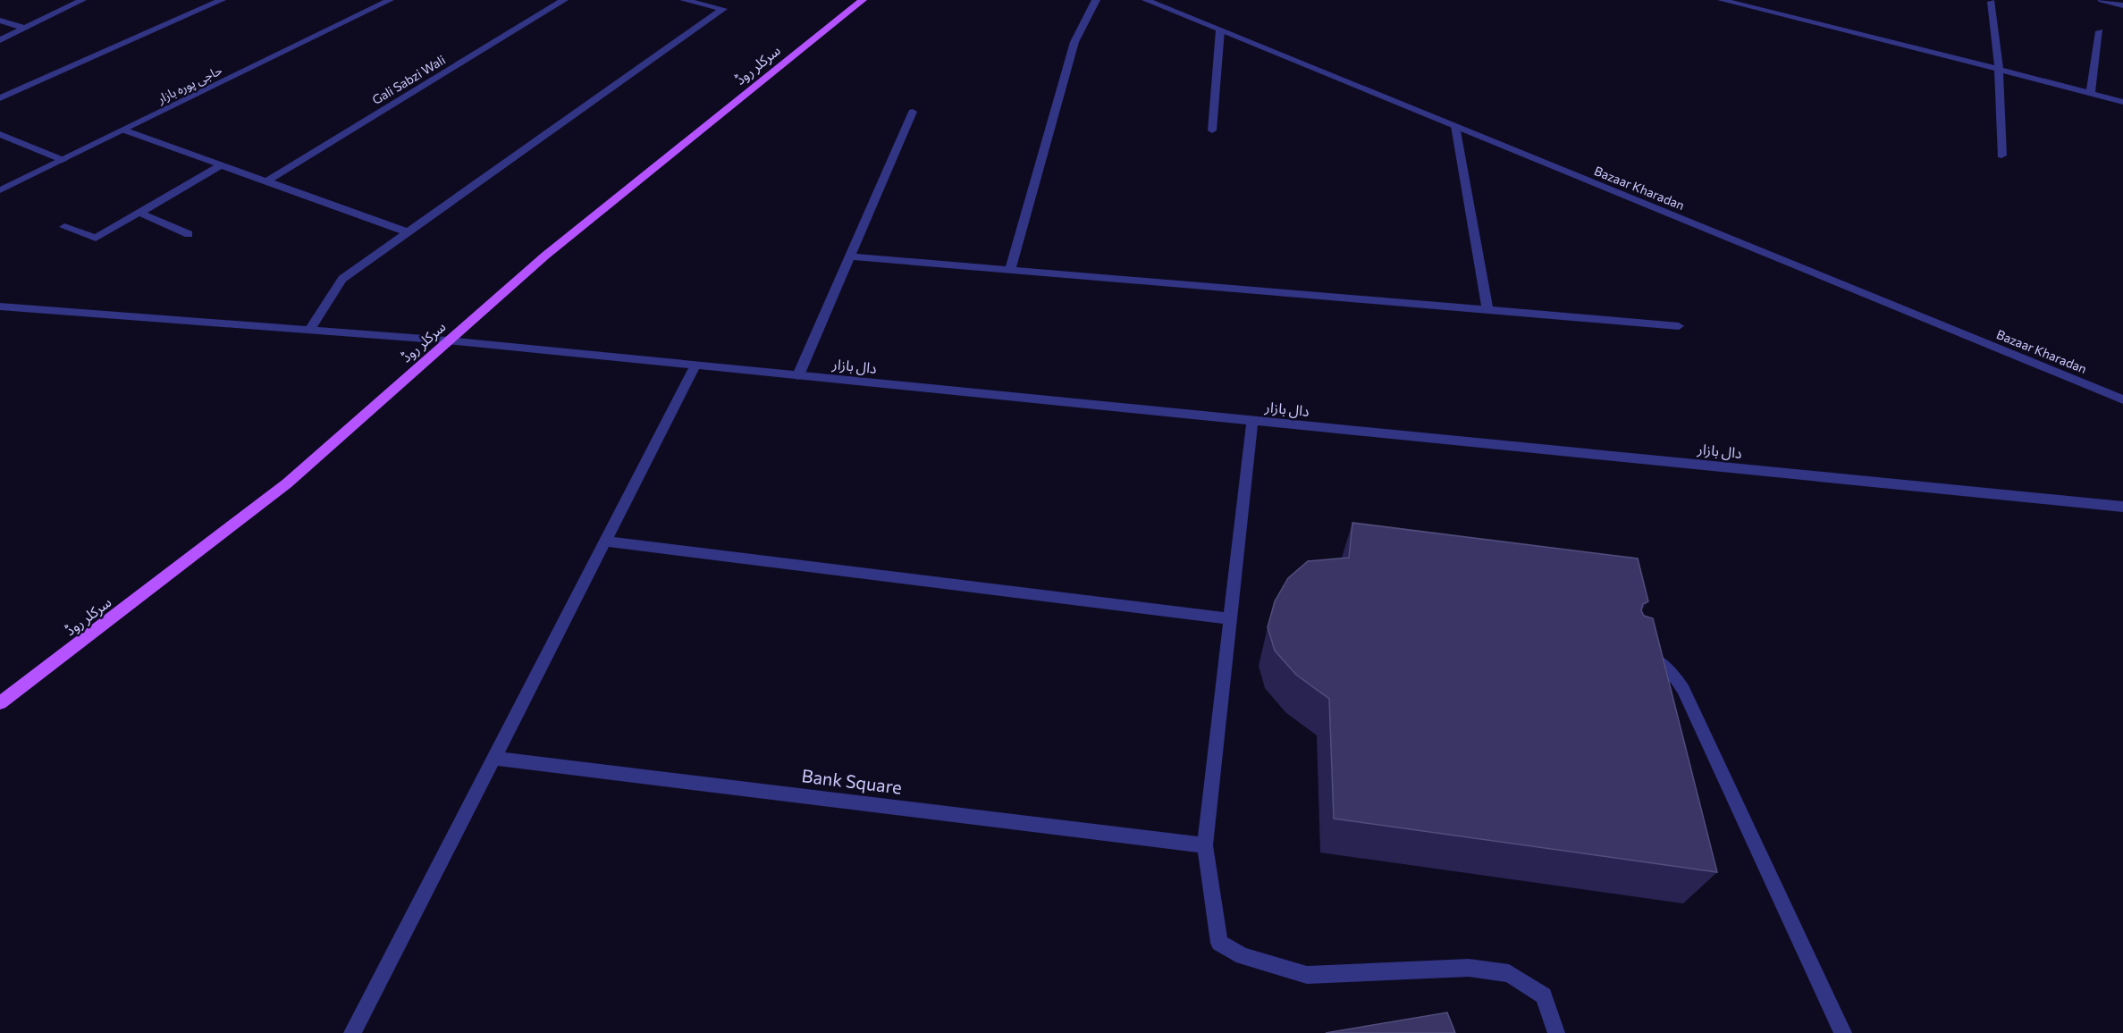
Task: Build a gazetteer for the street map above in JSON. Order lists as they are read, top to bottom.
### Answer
{
  "streets": {
    "main road": ["سرکلر روڈ"],
    "street": [
      "Gali Sabzi Wali",
      "حاجی پورہ بازار",
      "Bazaar Kharadan",
      "دال بازار",
      "Bank Square"
    ]
  },
  "crossings": [
    ["سرکلر روڈ", "دال بازار"]
  ]
}
